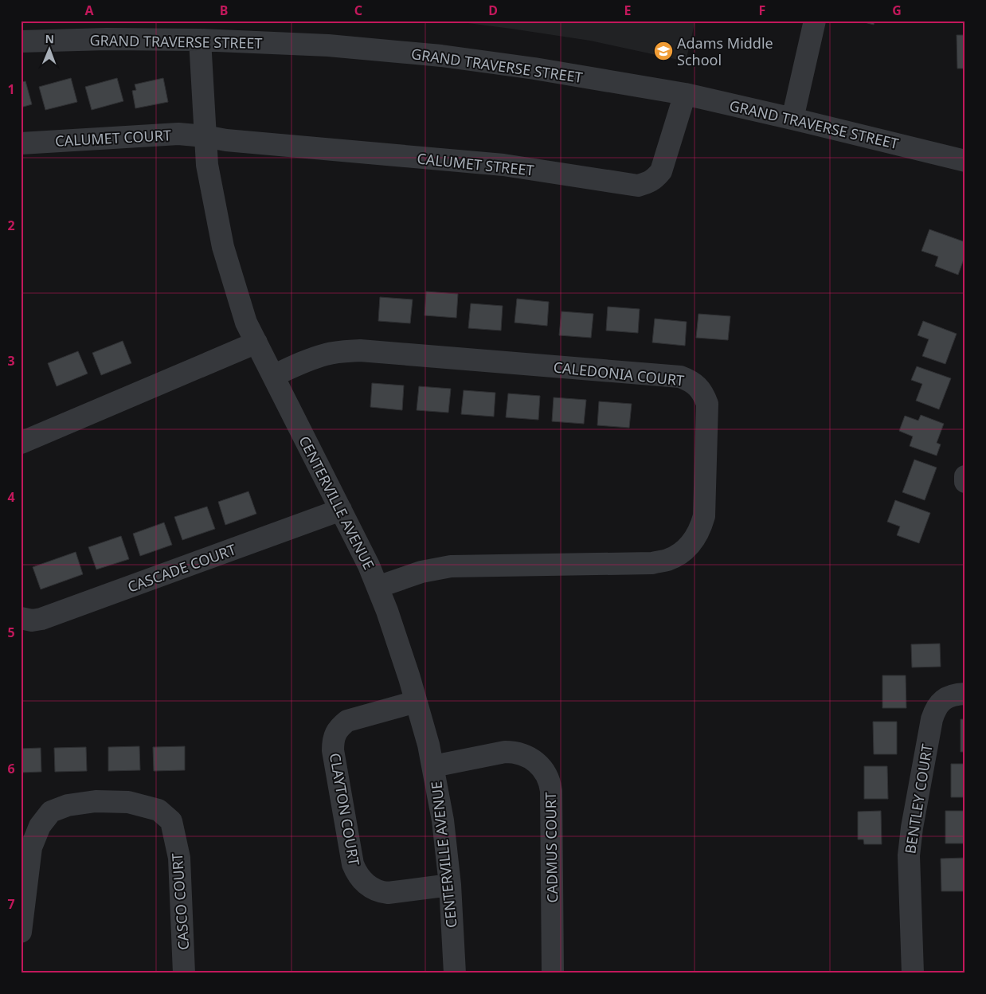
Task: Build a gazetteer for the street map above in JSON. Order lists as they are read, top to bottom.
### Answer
{
  "streets": {
    "street": [
      "GRAND TRAVERSE STREET",
      "CALUMET COURT",
      "CALUMET STREET",
      "CALEDONIA COURT",
      "CENTERVILLE AVENUE",
      "CASCADE COURT",
      "BENTLEY COURT",
      "CLAYTON COURT",
      "CADMUS COURT",
      "CASCO COURT"
    ]
  },
  "crossings": [
    ["GRAND TRAVERSE STREET", "CALUMET STREET"],
    ["GRAND TRAVERSE STREET", "CENTERVILLE AVENUE"],
    ["CALUMET COURT", "CALUMET STREET"],
    ["CALUMET COURT", "CENTERVILLE AVENUE"],
    ["CALUMET STREET", "CENTERVILLE AVENUE"],
    ["CALEDONIA COURT", "CENTERVILLE AVENUE"],
    ["CENTERVILLE AVENUE", "CASCADE COURT"],
    ["CENTERVILLE AVENUE", "CLAYTON COURT"],
    ["CENTERVILLE AVENUE", "CADMUS COURT"]
  ],
  "places": {
    "school or university": ["Adams Middle School"]
  },
  "north": "top",
  "grid": {
    "columns": [
      "A",
      "B",
      "C",
      "D",
      "E",
      "F",
      "G"
    ],
    "rows": [
      "1",
      "2",
      "3",
      "4",
      "5",
      "6",
      "7"
    ]
  }
}
